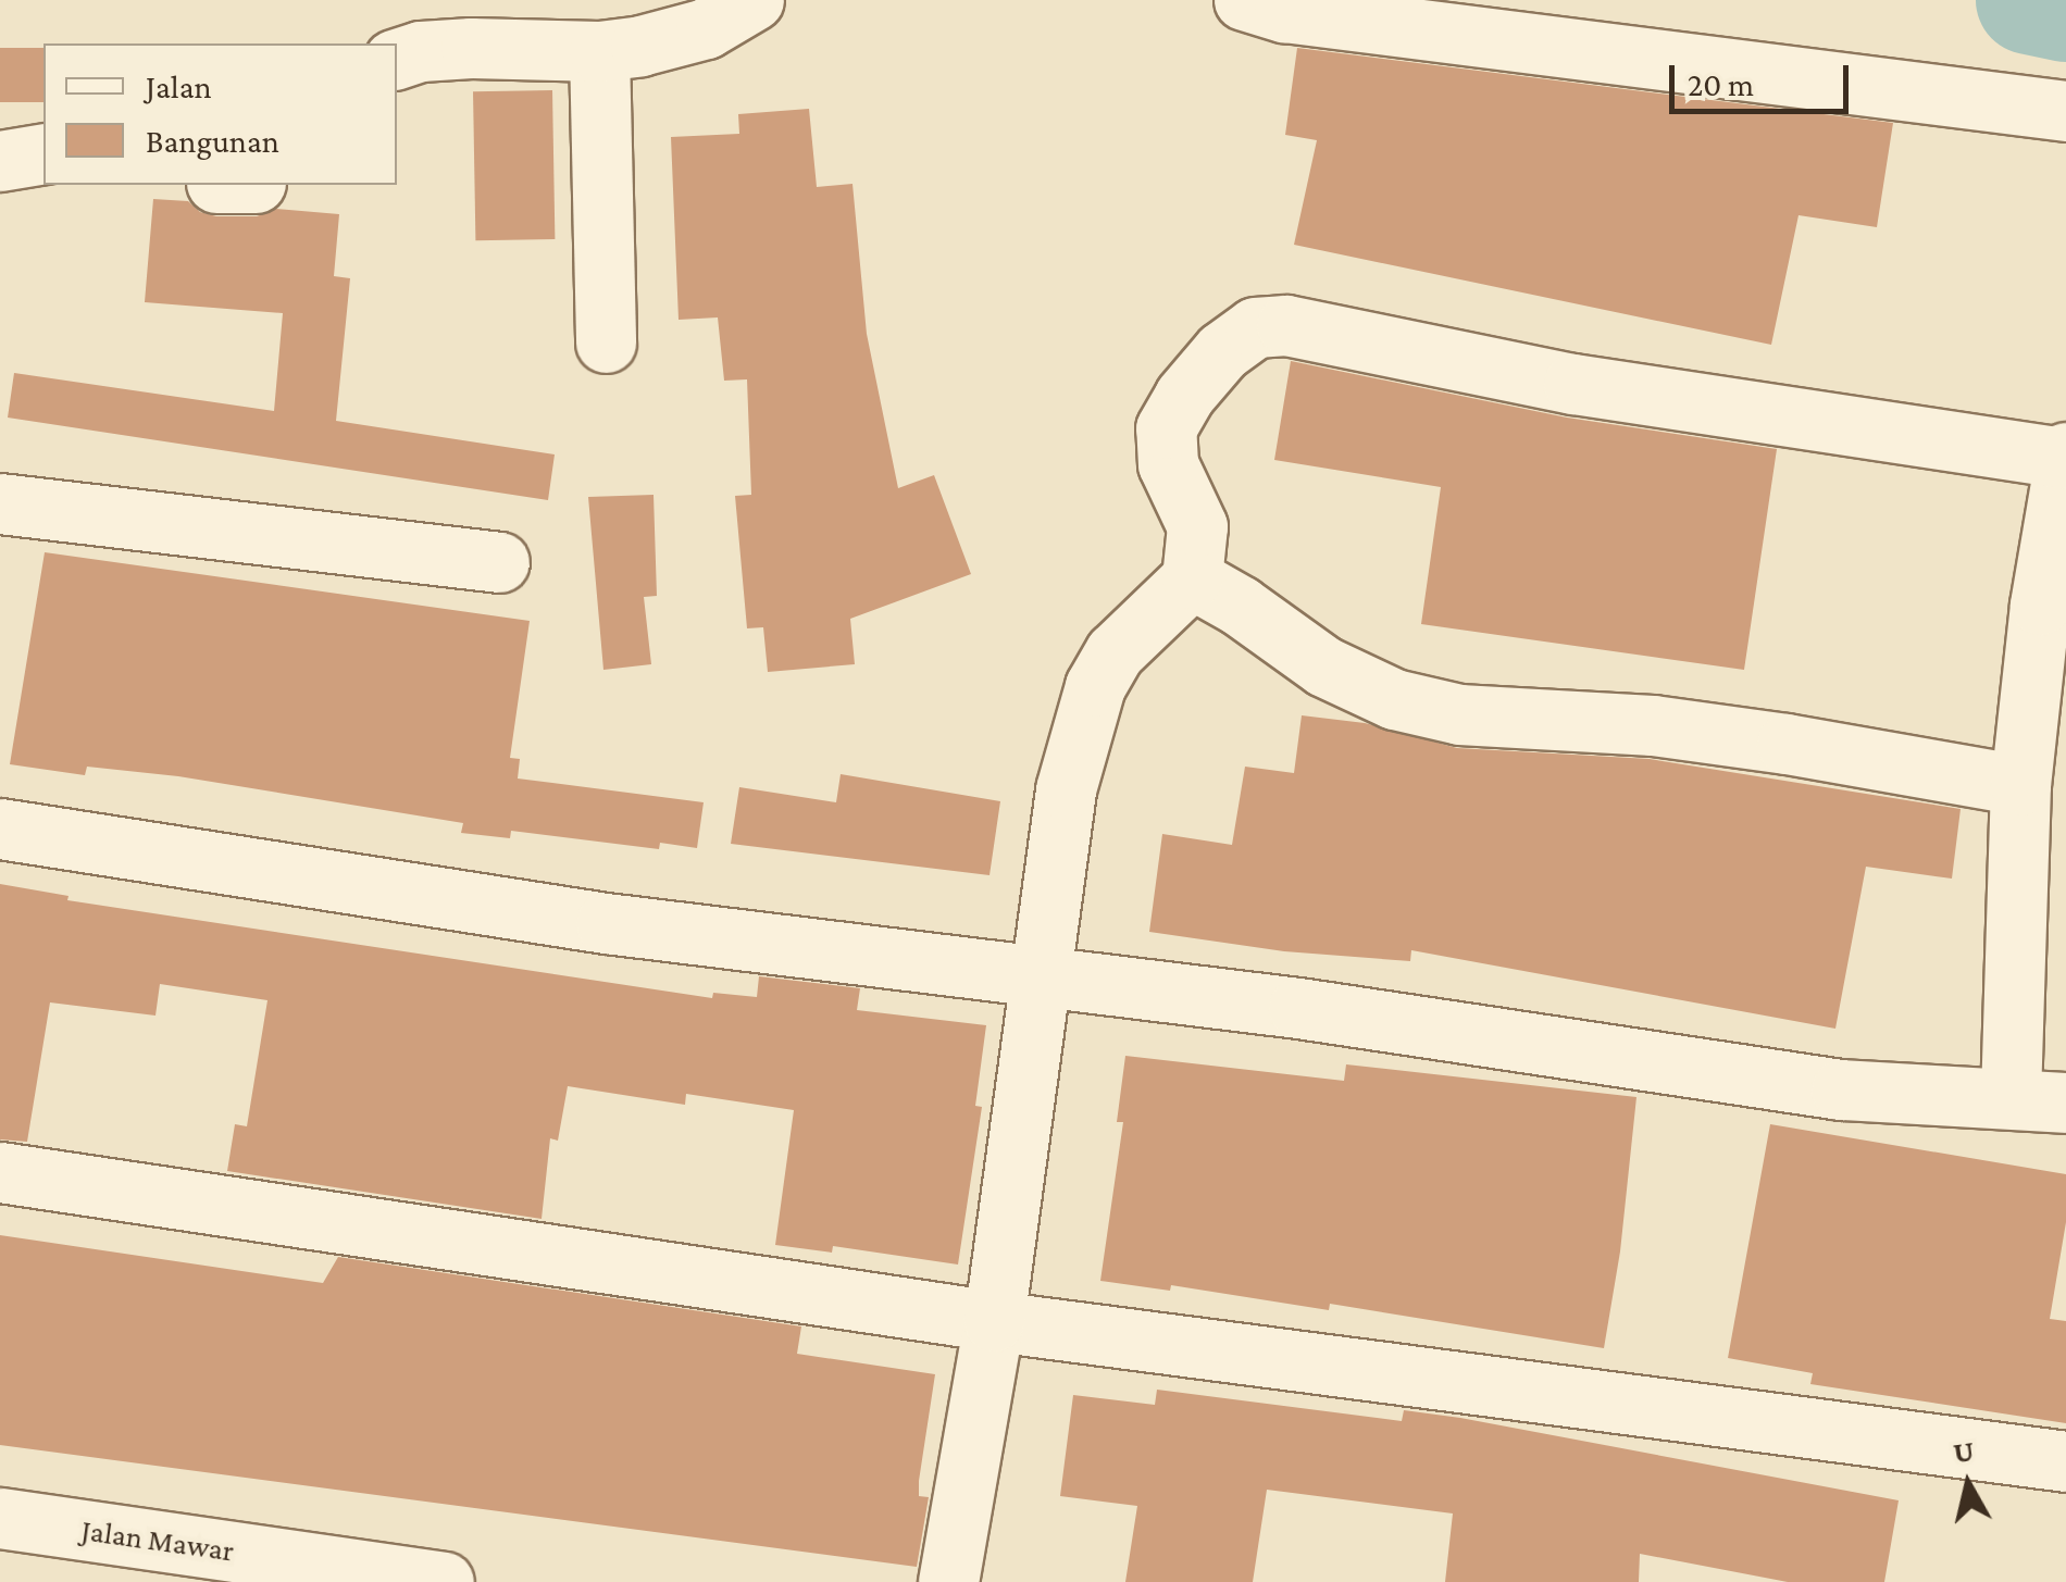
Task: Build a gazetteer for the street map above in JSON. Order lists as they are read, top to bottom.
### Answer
{
  "streets": {
    "street": ["Jalan Mawar"]
  },
  "legend": ["Jalan", "Bangunan"],
  "scale_bar": "20 m",
  "north": "top"
}
